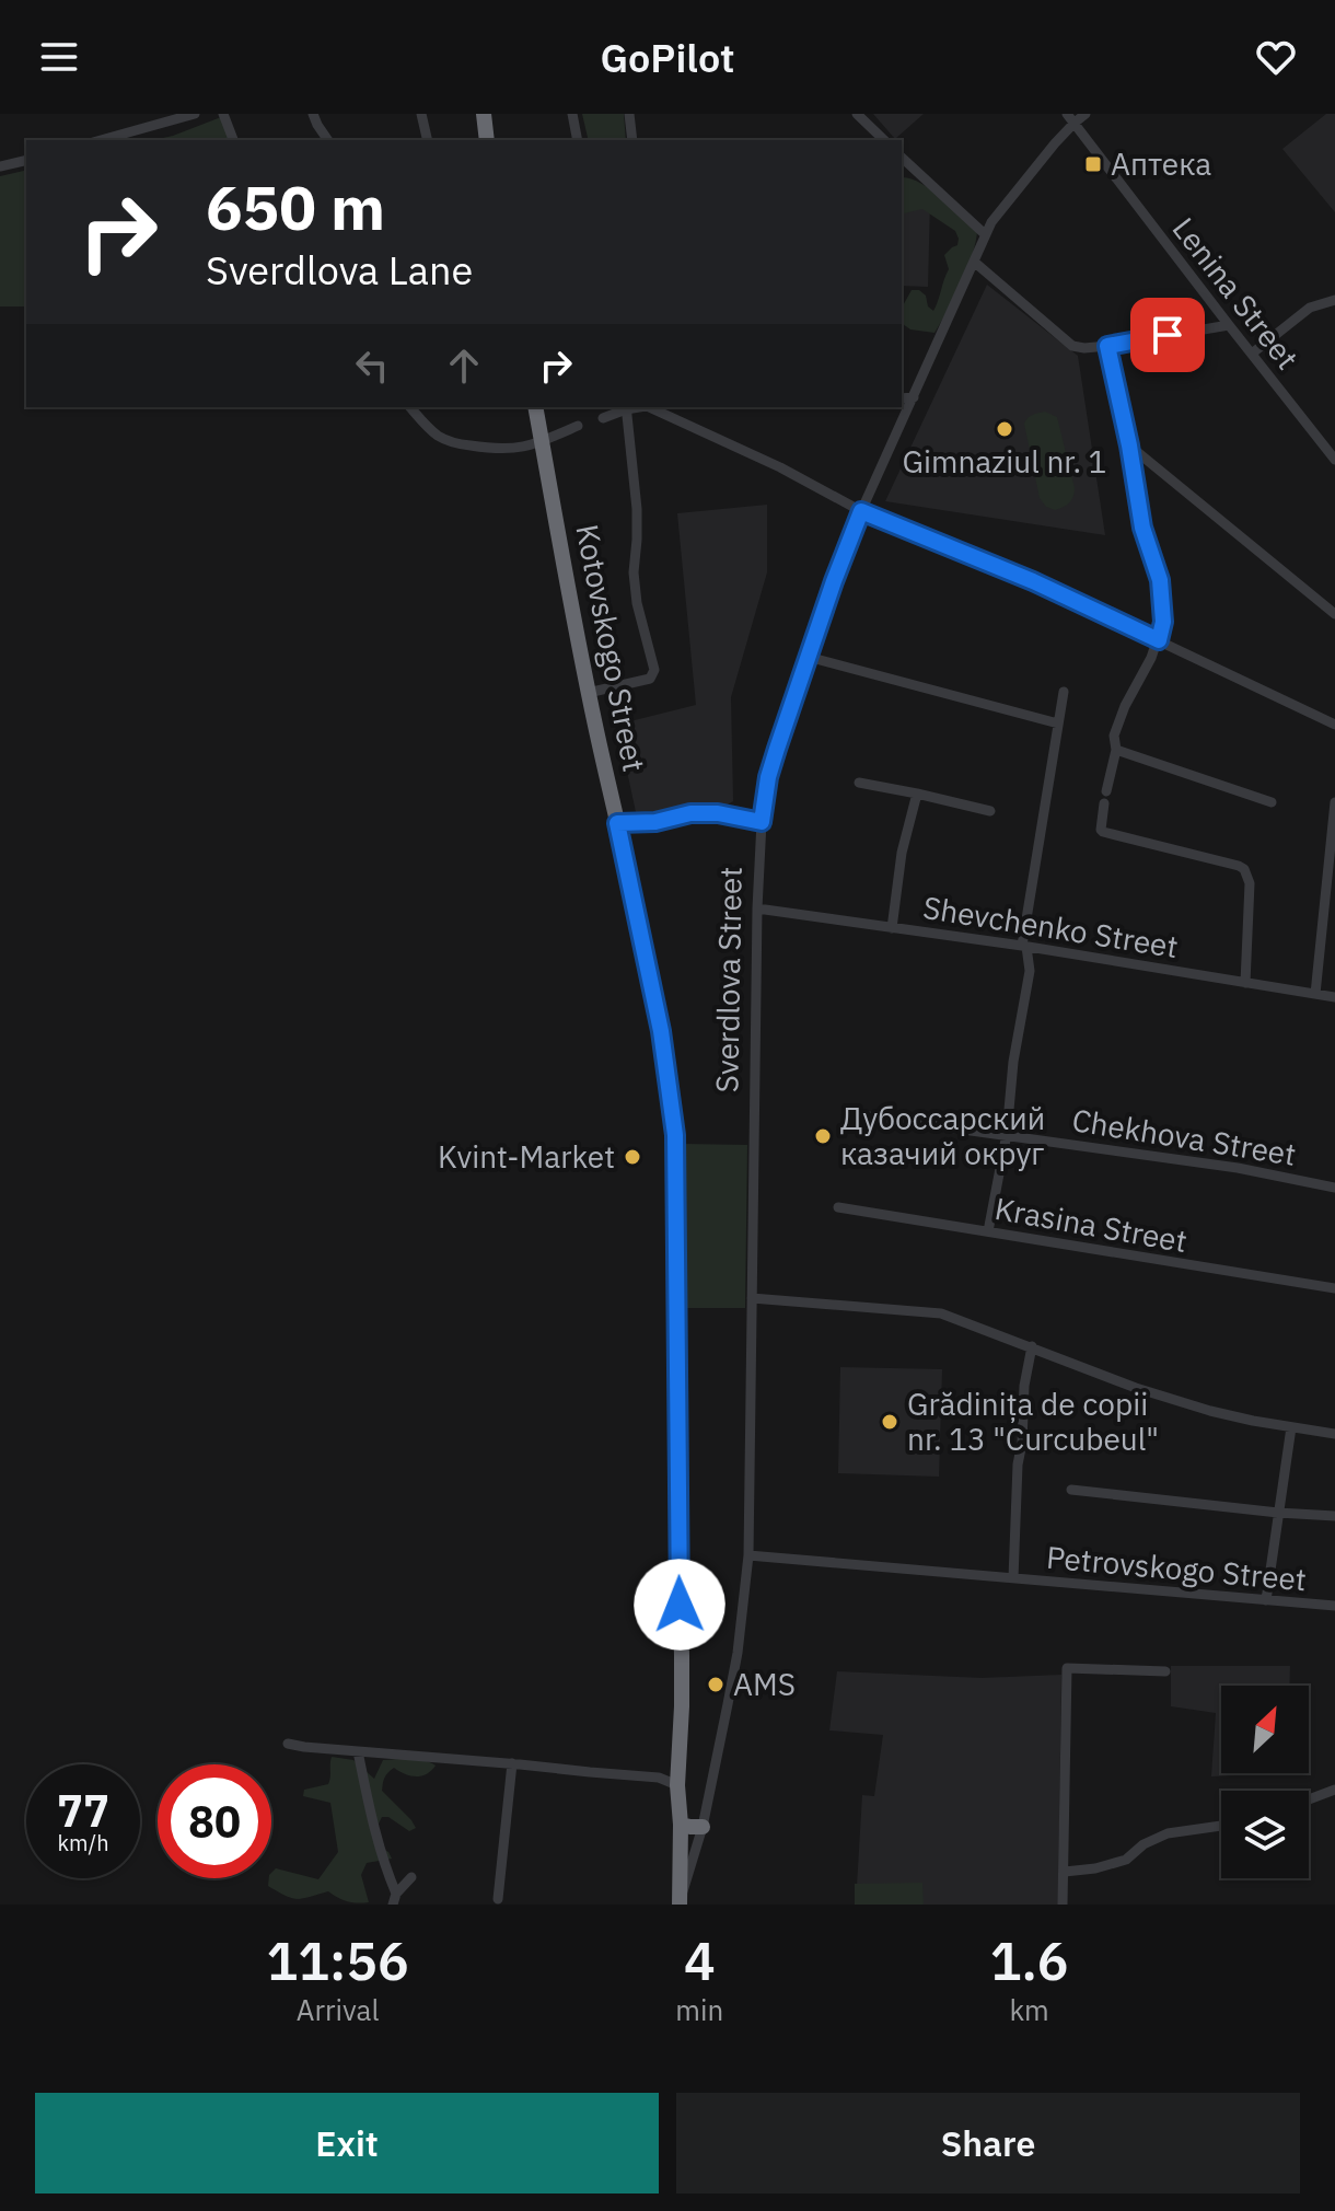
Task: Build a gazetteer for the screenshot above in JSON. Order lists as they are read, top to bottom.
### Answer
{
  "streets": {
    "highway": ["Kotovskogo Street"],
    "street": [
      "Lenina Street",
      "Shevchenko Street",
      "Sverdlova Street",
      "Chekhova Street",
      "Krasina Street",
      "Petrovskogo Street"
    ]
  },
  "crossings": [
    ["Lenina Street", "Sverdlova Street"],
    ["Kotovskogo Street", "Sverdlova Street"],
    ["Shevchenko Street", "Sverdlova Street"],
    ["Sverdlova Street", "Petrovskogo Street"]
  ],
  "places": {
    "transit": ["Аптека"],
    "other": [
      "Gimnaziul nr. 1",
      "Дубоссарский казачий округ",
      "Kvint-Market",
      "Grădinița de copii nr. 13 \"Curcubeul\"",
      "AMS"
    ]
  },
  "north": "top right",
  "page": {
    "header": "GoPilot",
    "turn": ["650 m", "Sverdlova Lane"],
    "speed": "77 km/h",
    "limit": "80",
    "eta": [
      "11:56",
      "Arrival",
      "4",
      "min",
      "1.6",
      "km"
    ],
    "buttons": ["Exit", "Share"]
  }
}
